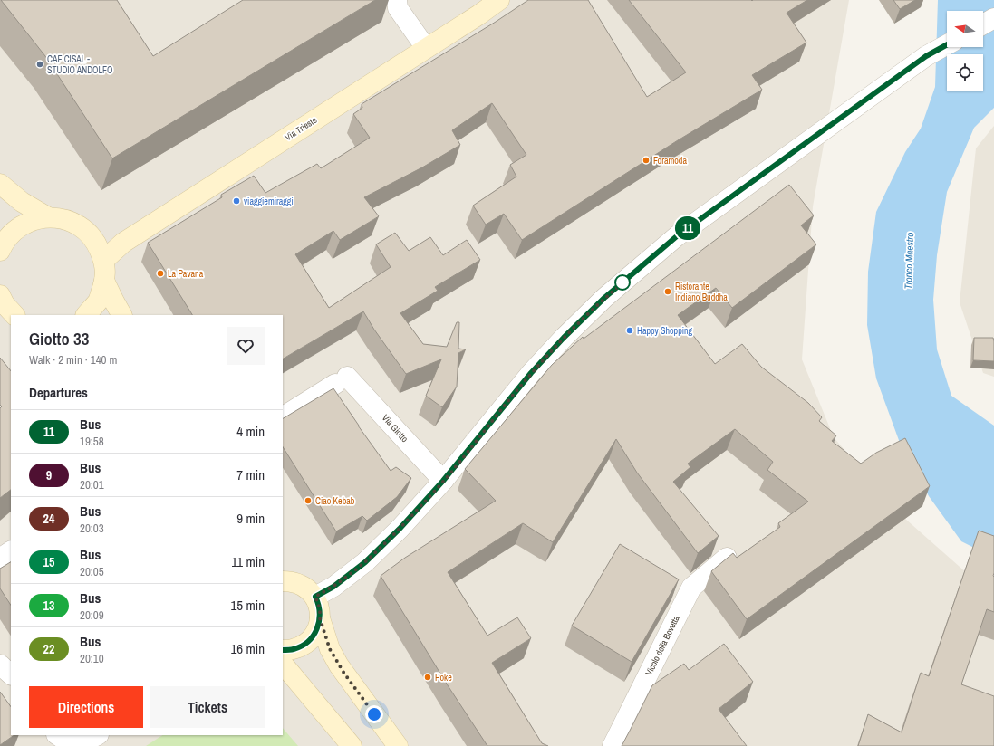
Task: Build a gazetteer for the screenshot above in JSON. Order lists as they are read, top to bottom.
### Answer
{
  "streets": {
    "street": ["Via Trieste", "Via Giotto", "Vicolo della Bovetta"]
  },
  "water": ["Tronco Maestro"],
  "places": [
    "CAF CISAL - STUDIO ANDOLFO",
    "Foramoda",
    "viaggiemiraggi",
    "La Pavana",
    "Ristorante Indiano Buddha",
    "Happy Shopping",
    "Ciao Kebab",
    "Poke"
  ],
  "lines": ["bus line 11"],
  "north": "left",
  "page": {
    "on_map": "11",
    "heading": [
      ["Giotto 33", "Walk · 2 min · 140 m"],
      "Departures"
    ],
    "list": [
      {
        "mark": "11",
        "name": "Bus",
        "note": "19:58",
        "value": "4 min"
      },
      {
        "mark": "9",
        "name": "Bus",
        "note": "20:01",
        "value": "7 min"
      },
      {
        "mark": "24",
        "name": "Bus",
        "note": "20:03",
        "value": "9 min"
      },
      {
        "mark": "15",
        "name": "Bus",
        "note": "20:05",
        "value": "11 min"
      },
      {
        "mark": "13",
        "name": "Bus",
        "note": "20:09",
        "value": "15 min"
      },
      {
        "mark": "22",
        "name": "Bus",
        "note": "20:10",
        "value": "16 min"
      }
    ],
    "buttons": ["Directions", "Tickets"]
  }
}
